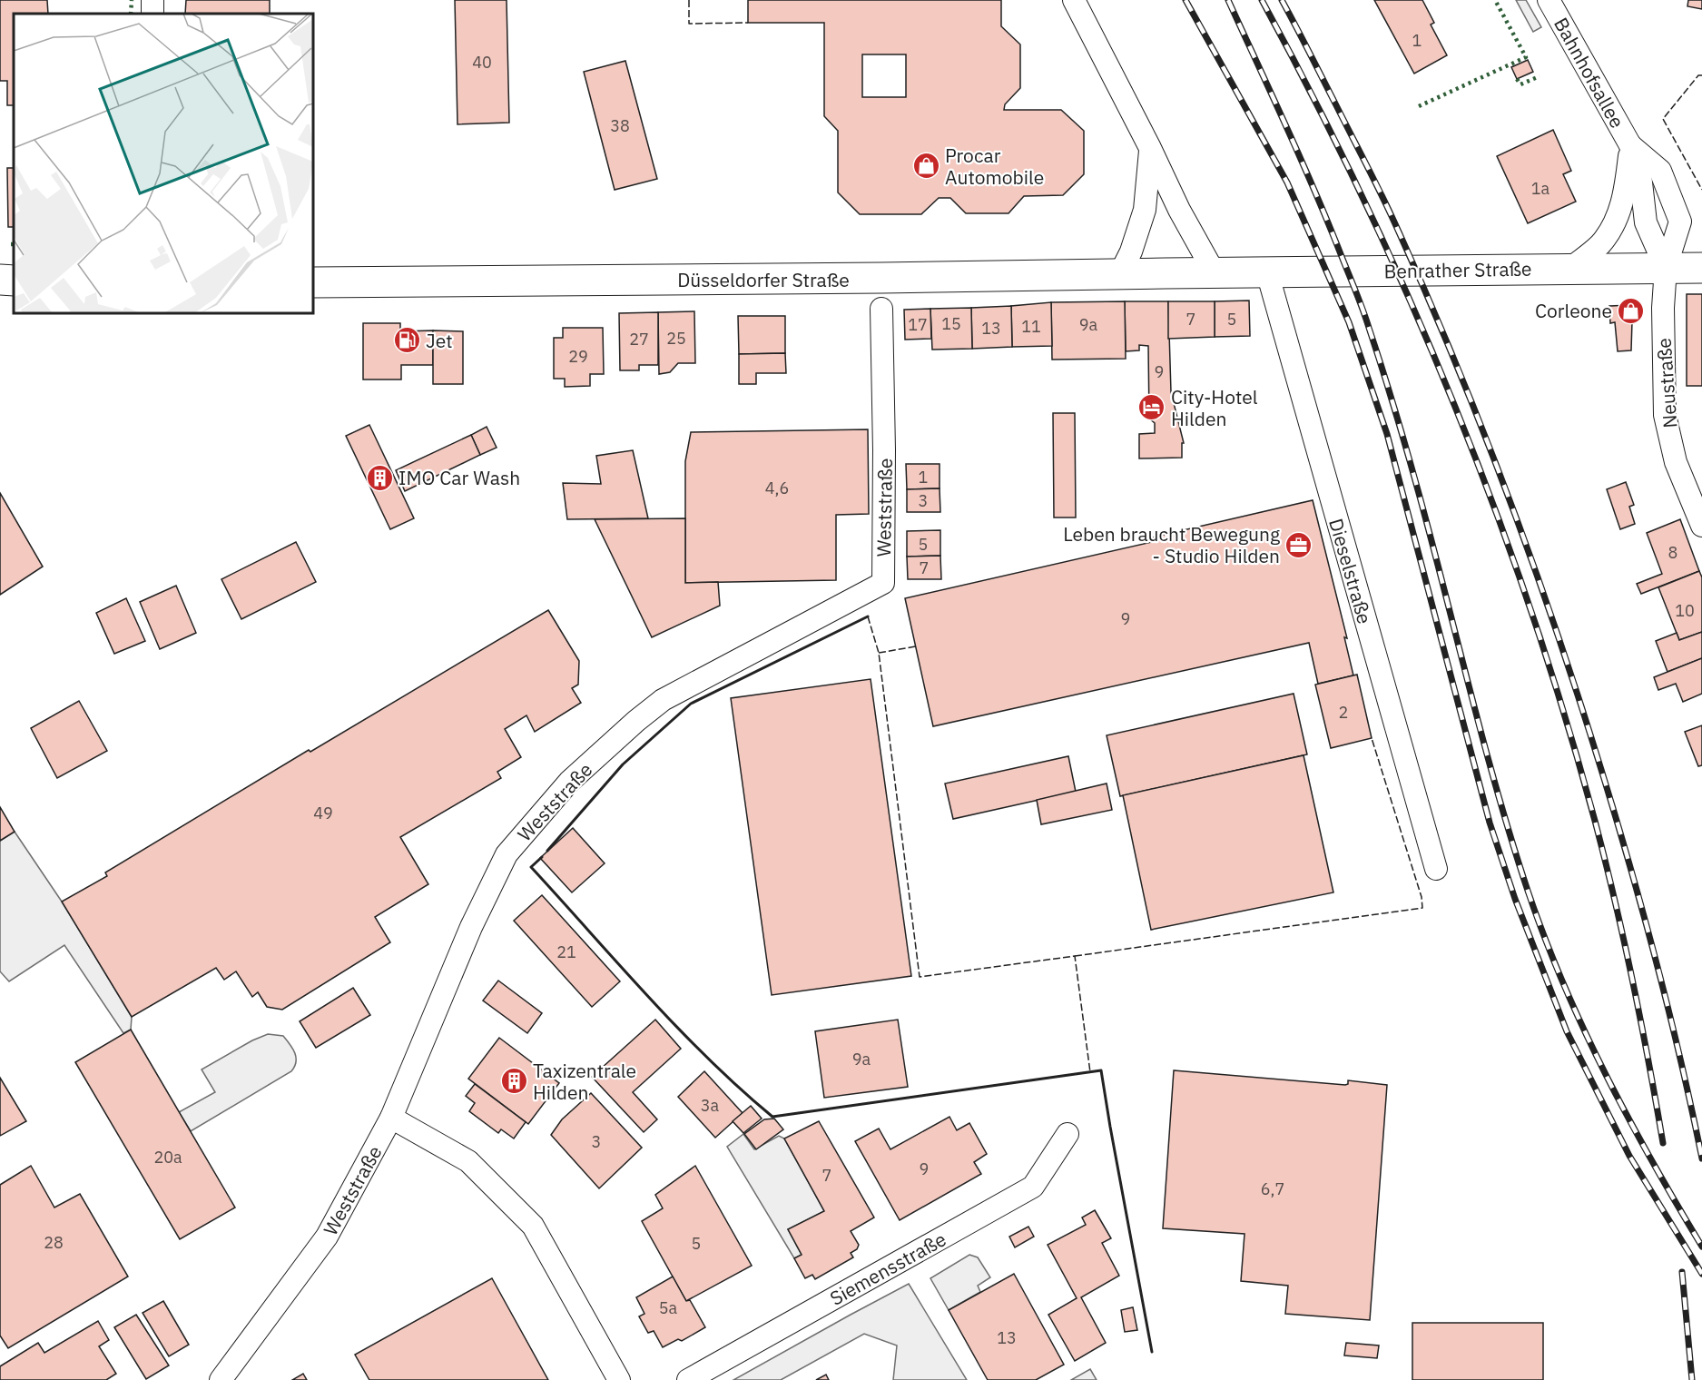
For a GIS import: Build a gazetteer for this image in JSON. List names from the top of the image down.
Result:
{
  "streets": {
    "main road": ["Benrather Straße", "Düsseldorfer Straße"],
    "street": [
      "Bahnhofsallee",
      "Neustraße",
      "Weststraße",
      "Dieselstraße",
      "Siemensstraße"
    ]
  },
  "crossings": [
    ["Bahnhofsallee", "Benrather Straße"],
    ["Bahnhofsallee", "Neustraße"],
    ["Benrather Straße", "Düsseldorfer Straße"],
    ["Benrather Straße", "Neustraße"],
    ["Benrather Straße", "Dieselstraße"]
  ],
  "places": {
    "shop": ["Procar Automobile", "Corleone"],
    "fuel station": ["Jet"],
    "hotel": ["City-Hotel Hilden"],
    "building": ["IMO Car Wash", "Taxizentrale Hilden"],
    "office": ["Leben braucht Bewegung - Studio Hilden"]
  },
  "house_numbers": [
    "1",
    "40",
    "38",
    "1a",
    "7",
    "5",
    "15",
    "17",
    "9a",
    "11",
    "13",
    "25",
    "27",
    "29",
    "9",
    "1",
    "4,6",
    "3",
    "5",
    "8",
    "7",
    "10",
    "9",
    "2",
    "49",
    "21",
    "9a",
    "3a",
    "3",
    "20a",
    "9",
    "7",
    "6,7",
    "28",
    "5",
    "5a",
    "13"
  ]
}
